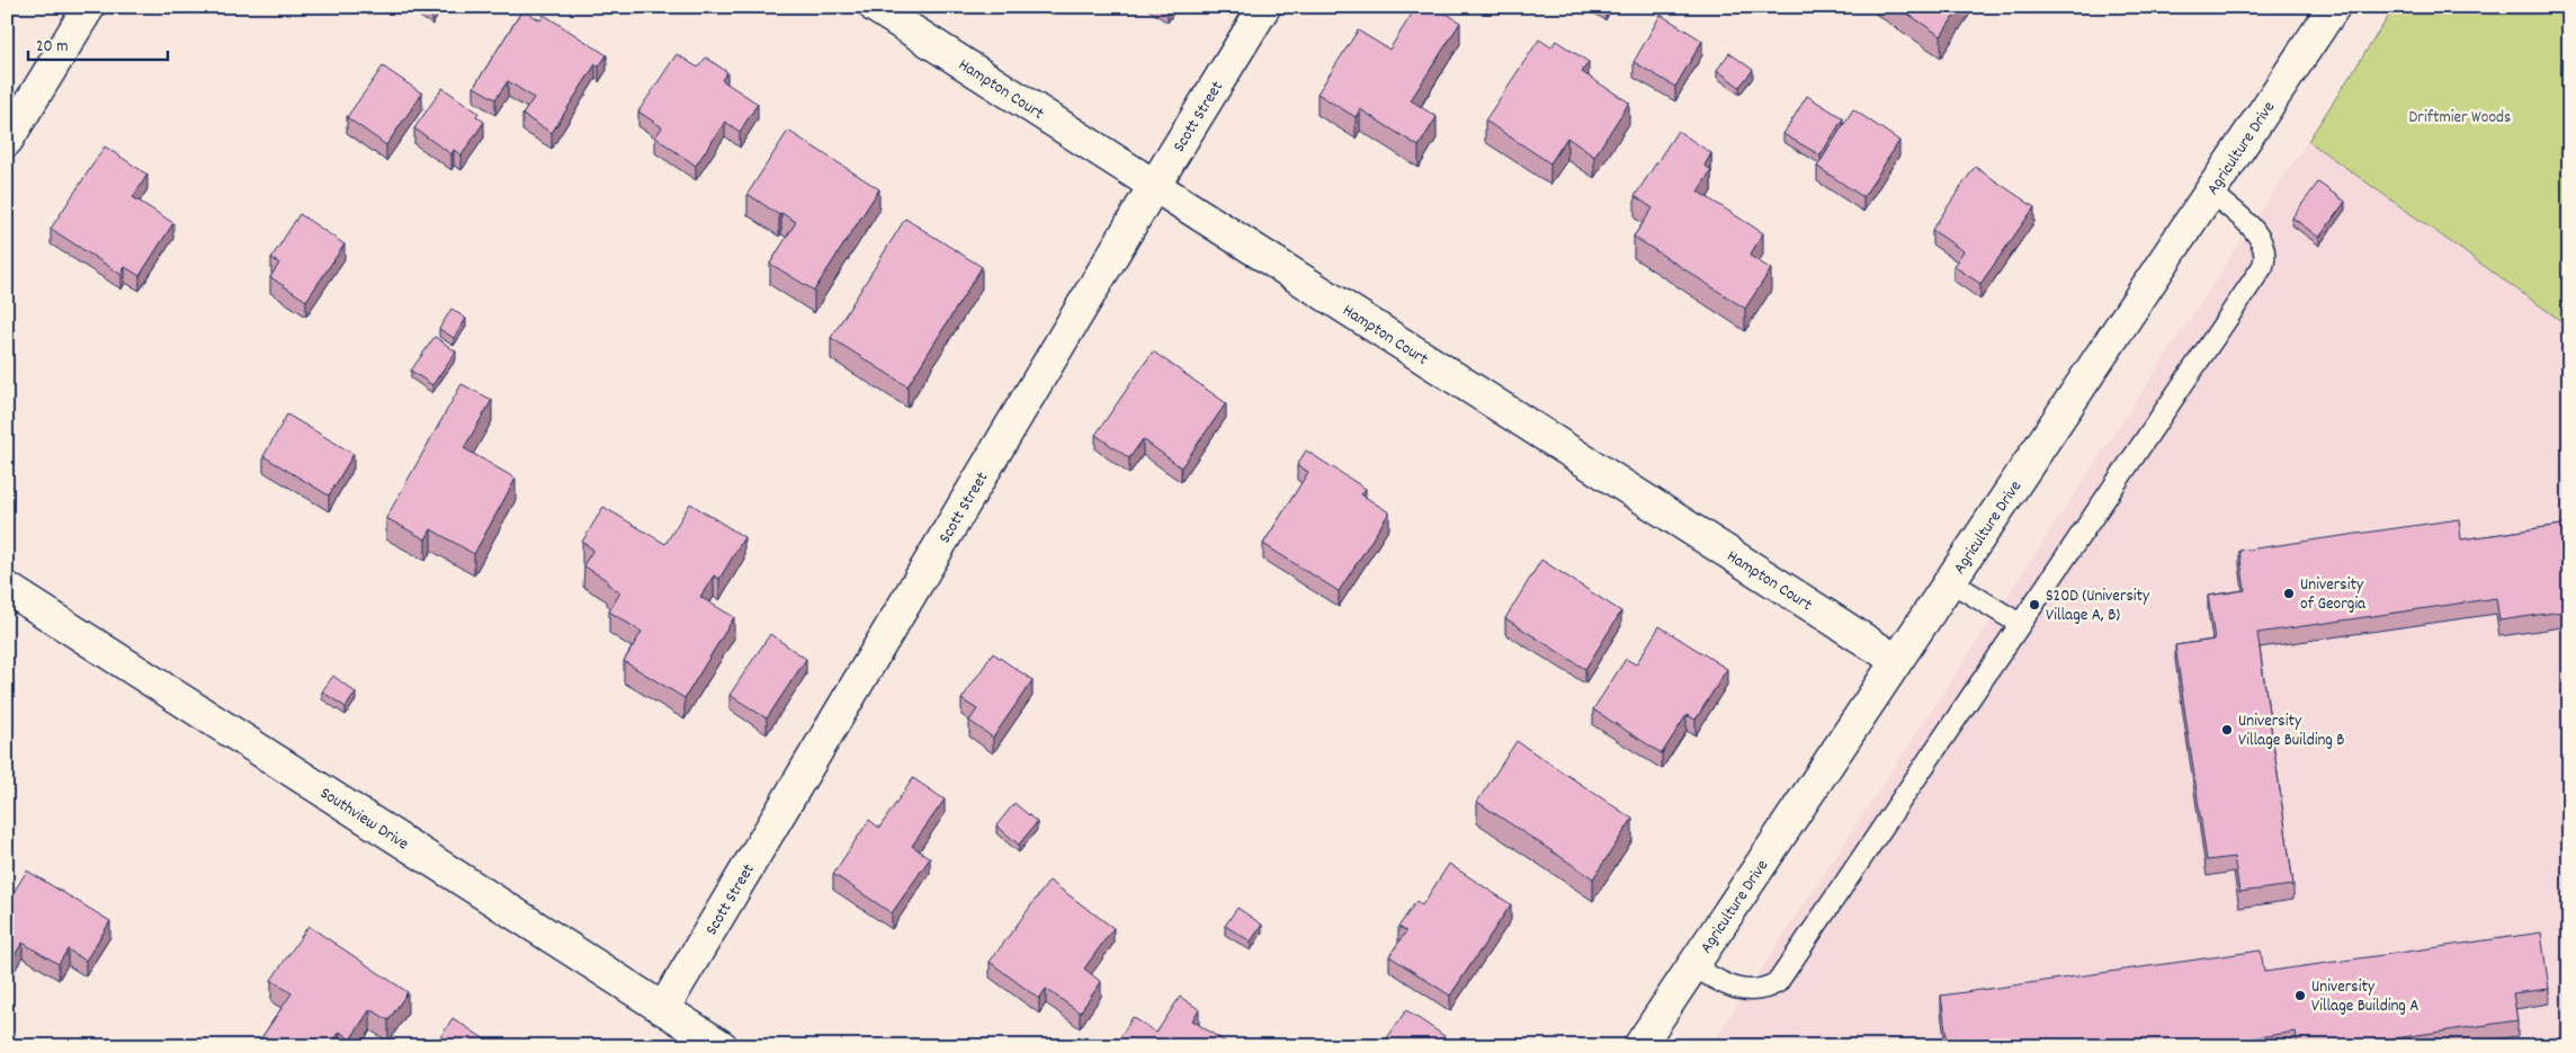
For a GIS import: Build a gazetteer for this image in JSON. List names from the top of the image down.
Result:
{
  "streets": {
    "street": [
      "Hampton Court",
      "Scott Street",
      "Agriculture Drive",
      "Southview Drive"
    ]
  },
  "crossings": [
    ["Hampton Court", "Scott Street"],
    ["Hampton Court", "Agriculture Drive"],
    ["Scott Street", "Southview Drive"]
  ],
  "parks": ["Driftmier Woods"],
  "places": [
    "University of Georgia",
    "S20D (University Village A, B)",
    "University Village Building B",
    "University Village Building A"
  ],
  "scale_bar": "20 m"
}
